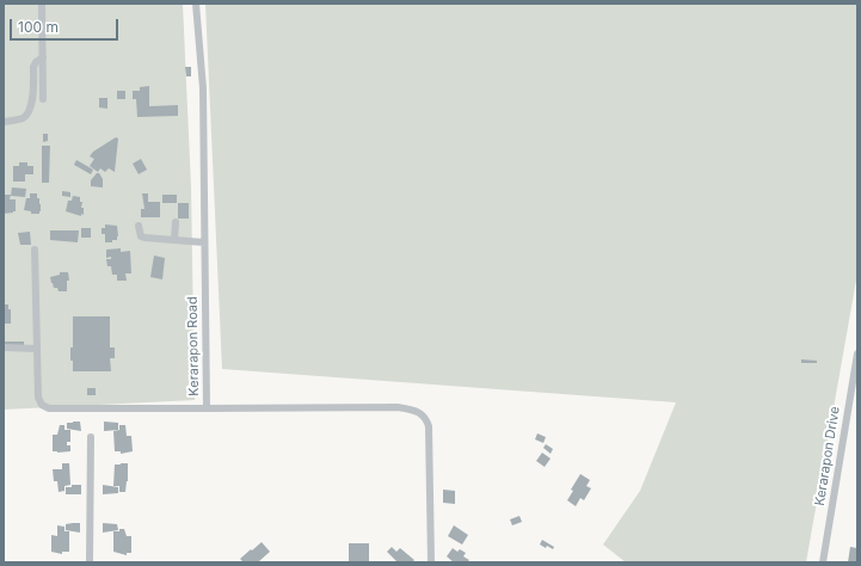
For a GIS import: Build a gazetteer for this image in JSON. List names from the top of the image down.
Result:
{
  "streets": {
    "street": ["Kerarapon Road", "Kerarapon Drive"]
  },
  "scale_bar": "100 m"
}
